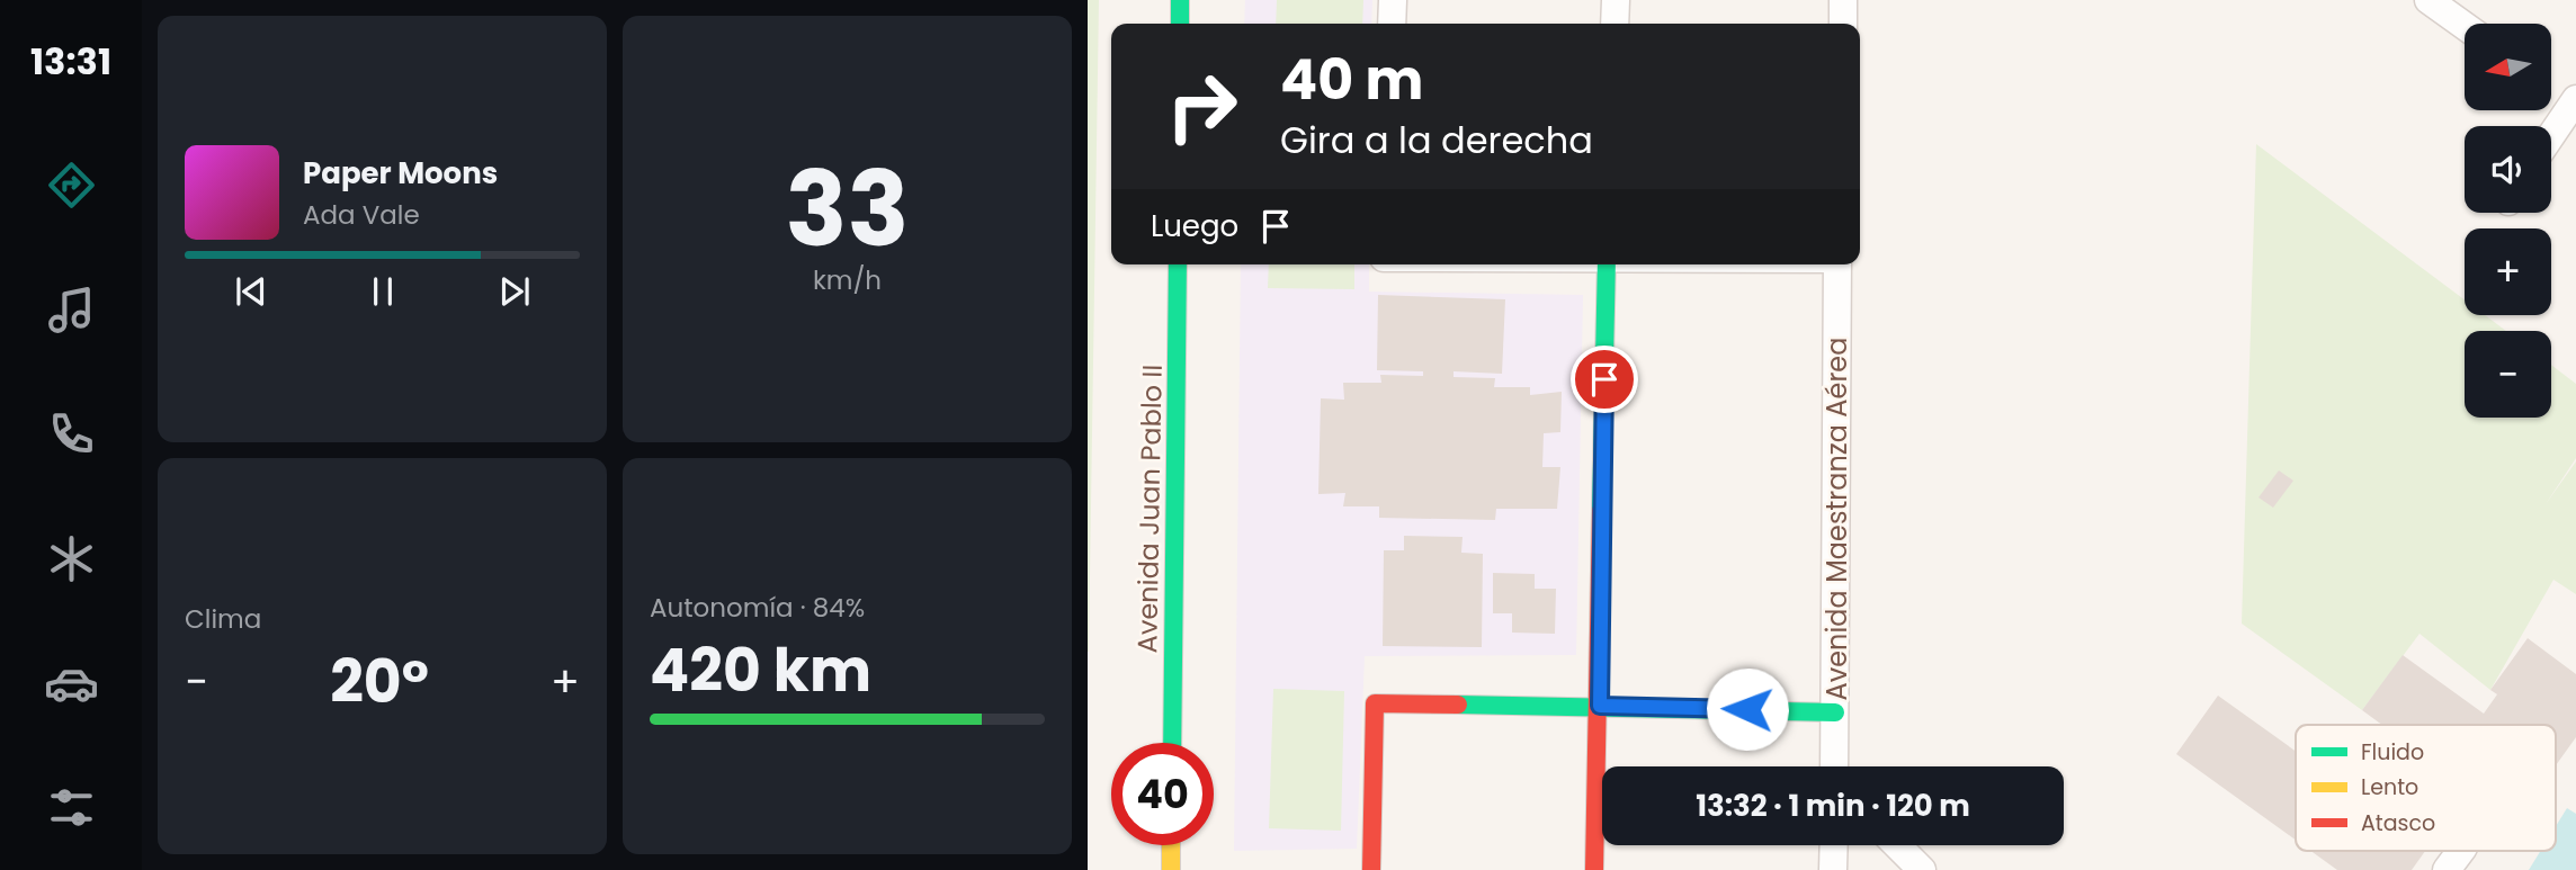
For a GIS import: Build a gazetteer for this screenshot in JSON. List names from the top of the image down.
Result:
{
  "streets": {
    "street": ["Avenida Juan Pablo II", "Avenida Maestranza Aérea"]
  },
  "legend": ["Fluido", "Lento", "Atasco"],
  "north": "left",
  "page": {
    "tabs": "13:31",
    "tile": [
      ["33", "km/h"],
      "Clima",
      ["Autonomía · 84%", "420 km"]
    ],
    "map_buttons": ["+", "−"],
    "turn": ["40 m", "Gira a la derecha"],
    "song": ["Paper Moons", "Ada Vale"],
    "then": "Luego",
    "heat": ["−", "20°", "+"],
    "limit": "40",
    "trip": "13:32 · 1 min · 120 m"
  }
}
